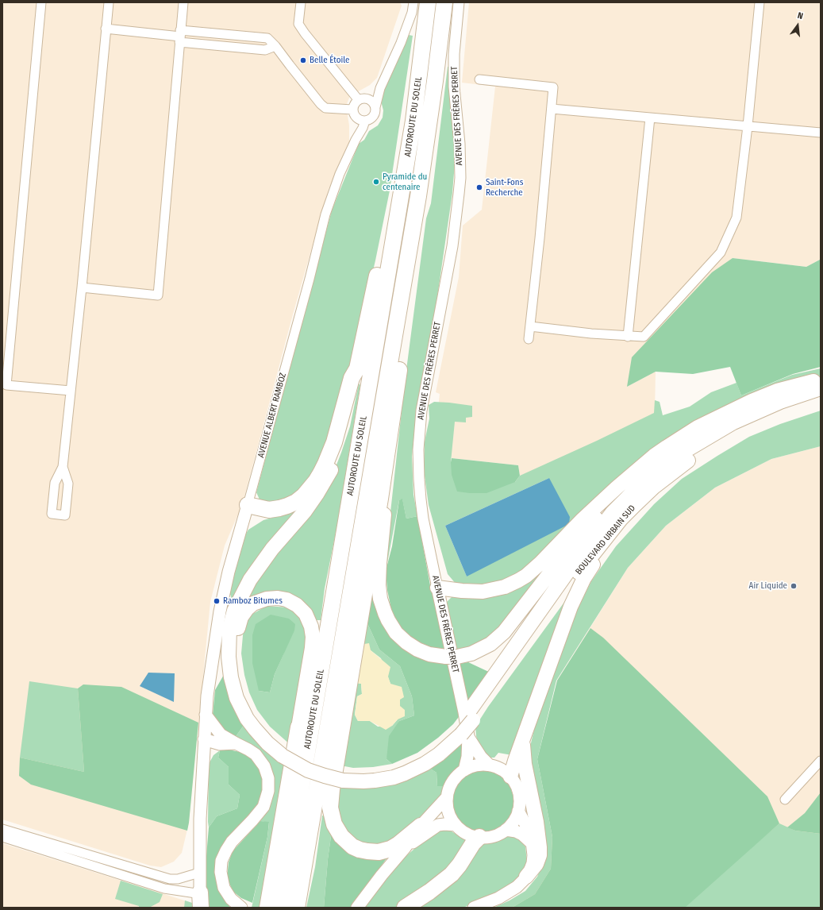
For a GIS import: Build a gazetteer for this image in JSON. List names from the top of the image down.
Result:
{
  "streets": {
    "highway": ["AUTOROUTE DU SOLEIL", "BOULEVARD URBAIN SUD"],
    "main road": ["AVENUE DES FRÈRES PERRET", "AVENUE ALBERT RAMBOZ"]
  },
  "crossings": [
    ["AVENUE DES FRÈRES PERRET", "BOULEVARD URBAIN SUD"]
  ],
  "places": [
    "Belle Étoile",
    "Pyramide du centenaire",
    "Saint-Fons Recherche",
    "Air Liquide",
    "Ramboz Bitumes"
  ],
  "north": "top"
}
